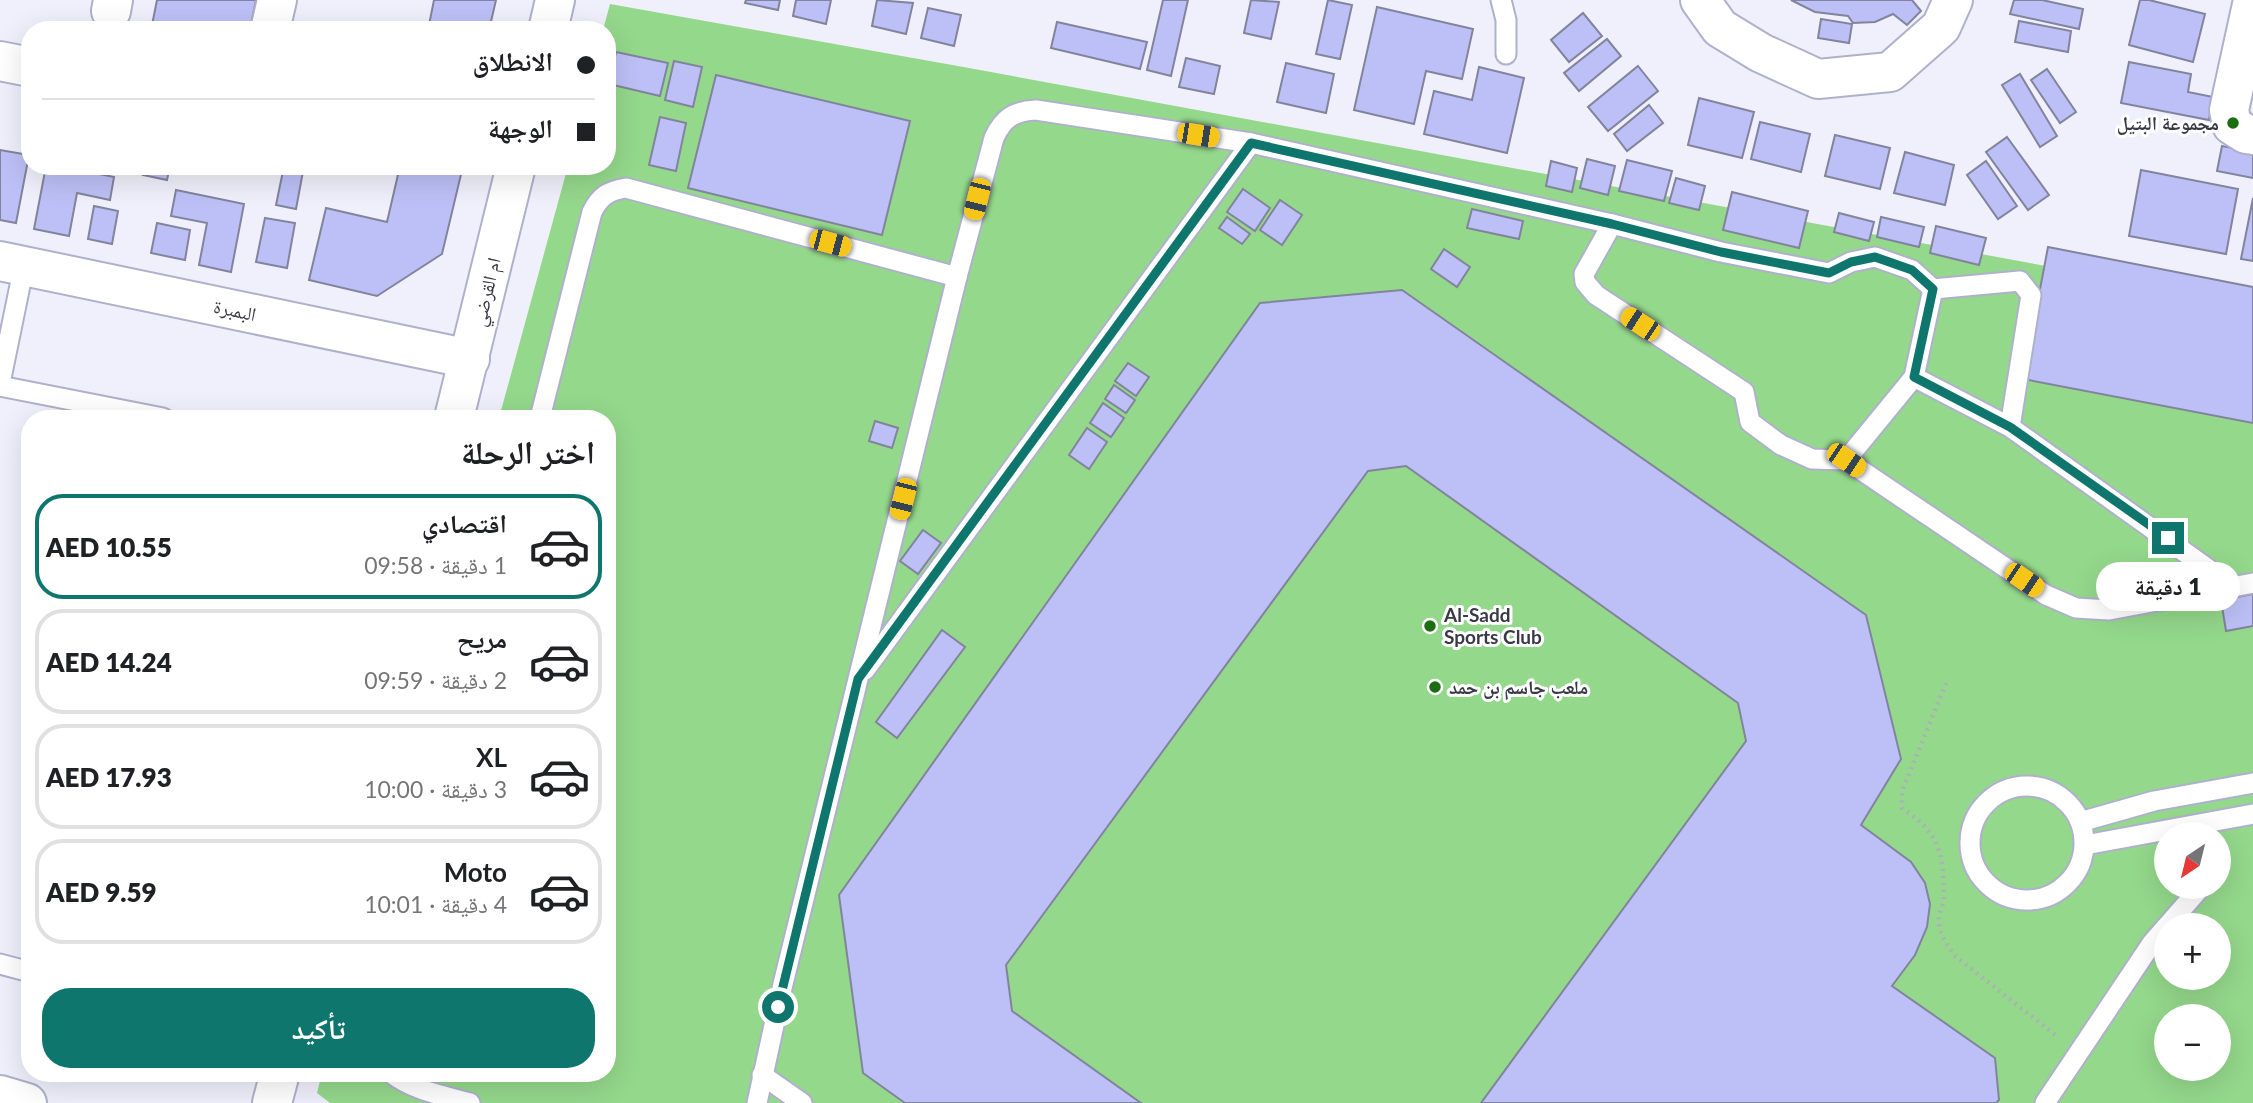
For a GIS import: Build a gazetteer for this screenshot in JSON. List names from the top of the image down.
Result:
{
  "streets": {
    "street": ["ام القرضي", "البمبرة"]
  },
  "crossings": [
    ["ام القرضي", "البمبرة"]
  ],
  "places": ["مجموعة البتيل", "Al-Sadd Sports Club", "ملعب جاسم بن حمد"],
  "north": "bottom left",
  "page": {
    "banner": ["الانطلاق", "الوجهة"],
    "heading": "اختر الرحلة",
    "list": [
      {
        "name": "اقتصادي",
        "note": "1 دقيقة · 09:58",
        "value": "AED 10.55"
      },
      {
        "name": "مريح",
        "note": "2 دقيقة · 09:59",
        "value": "AED 14.24"
      },
      {
        "name": "XL",
        "note": "3 دقيقة · 10:00",
        "value": "AED 17.93"
      },
      {
        "name": "Moto",
        "note": "4 دقيقة · 10:01",
        "value": "AED 9.59"
      }
    ],
    "bubble": "1 دقيقة",
    "map_buttons": ["+", "−"],
    "buttons": "تأكيد"
  }
}
